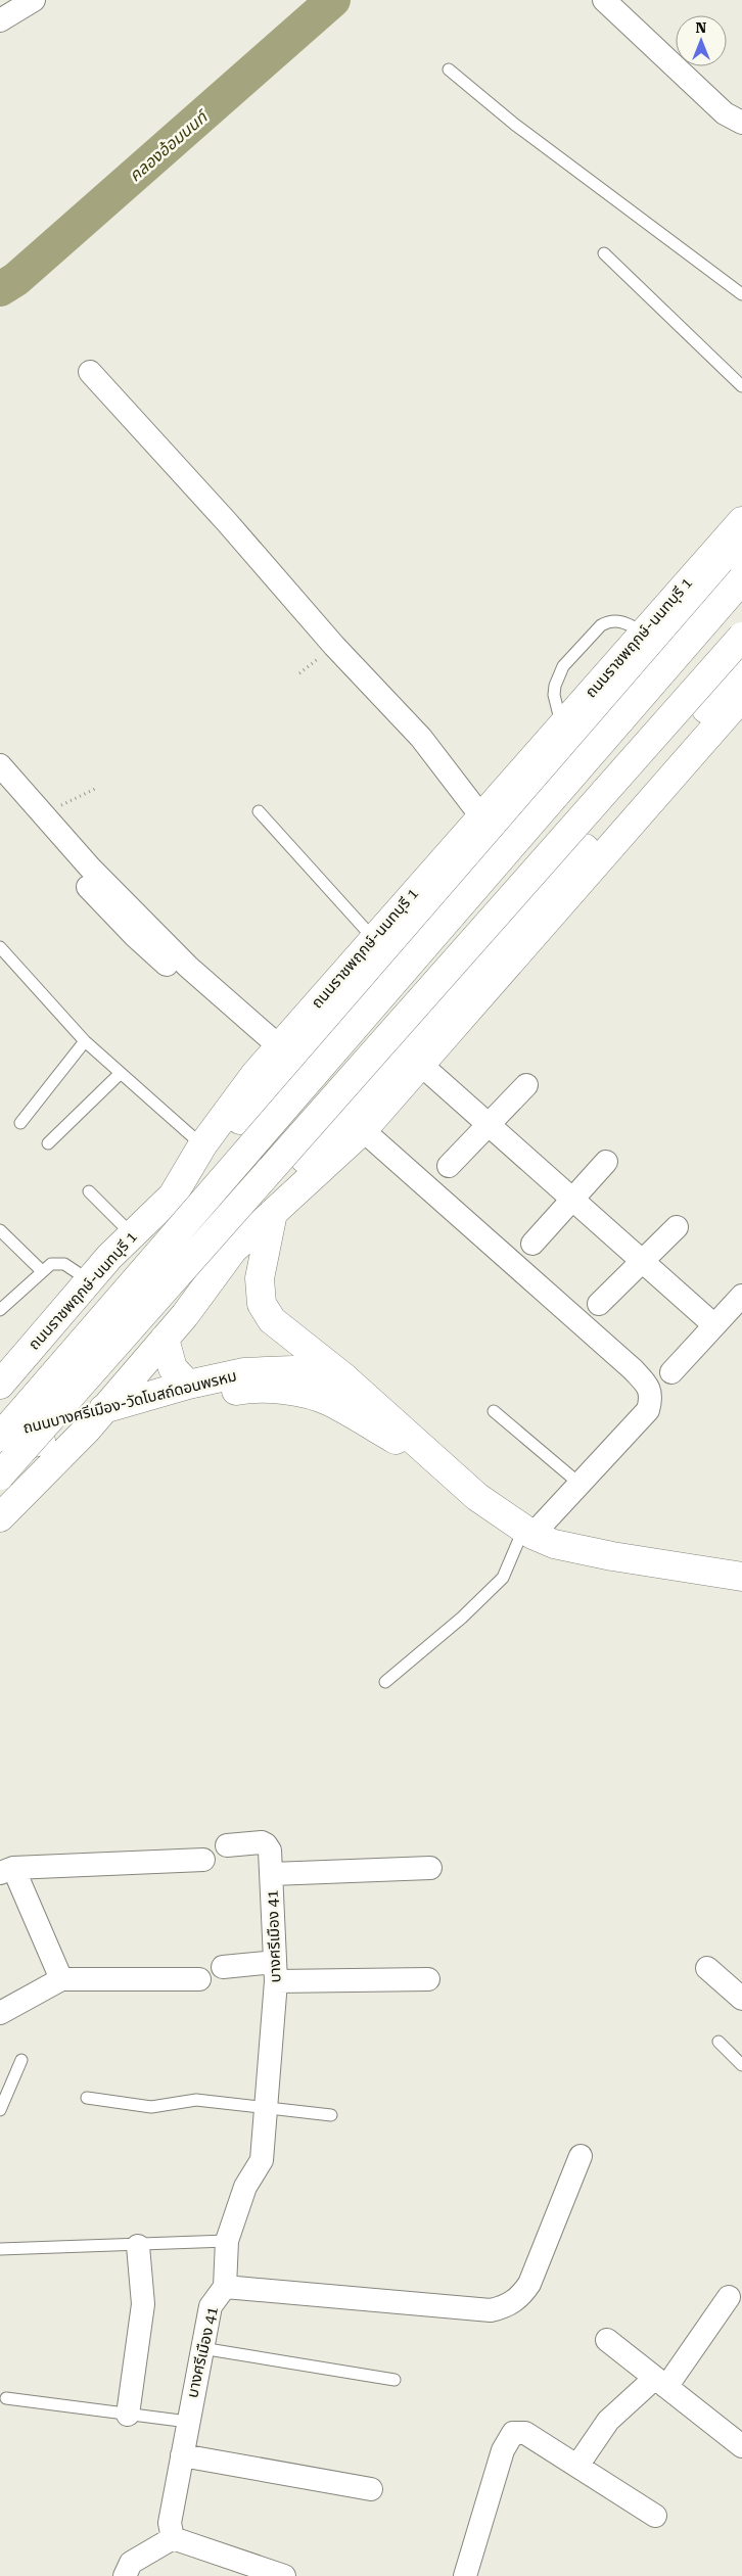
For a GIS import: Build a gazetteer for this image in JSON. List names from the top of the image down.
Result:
{
  "streets": {
    "street": ["ถนนราชพฤกษ์-นนทบุรี 1", "ถนนบางศรีเมือง-วัดโบสถ์ดอนพรหม", "บางศรีเมือง 41"]
  },
  "crossings": [
    ["ถนนราชพฤกษ์-นนทบุรี 1", "ถนนบางศรีเมือง-วัดโบสถ์ดอนพรหม"]
  ],
  "water": ["คลองอ้อมนนท์"],
  "north": "top"
}
